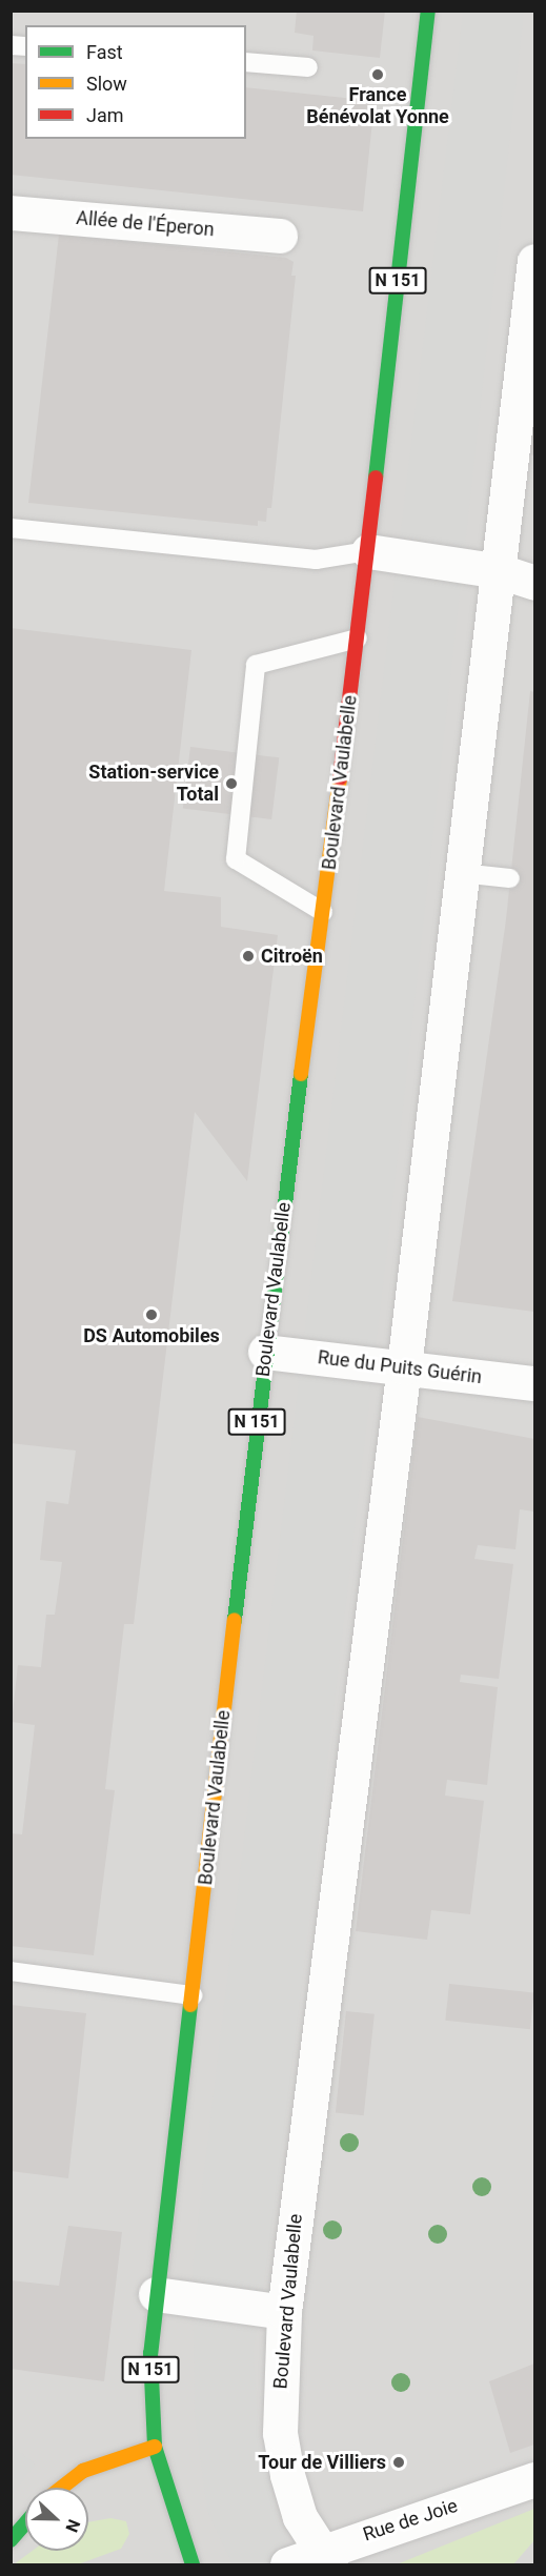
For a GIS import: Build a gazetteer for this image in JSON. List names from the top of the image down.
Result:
{
  "streets": {
    "main road": ["N 151", "Boulevard Vaulabelle"],
    "street": ["Allée de l'Éperon", "Rue du Puits Guérin", "Rue de Joie"]
  },
  "crossings": [
    ["Boulevard Vaulabelle", "Rue du Puits Guérin"],
    ["Boulevard Vaulabelle", "Rue de Joie"]
  ],
  "places": [
    "France Bénévolat Yonne",
    "Station-service Total",
    "Citroën",
    "DS Automobiles",
    "Tour de Villiers"
  ],
  "legend": ["Fast", "Slow", "Jam"],
  "north": "right"
}
